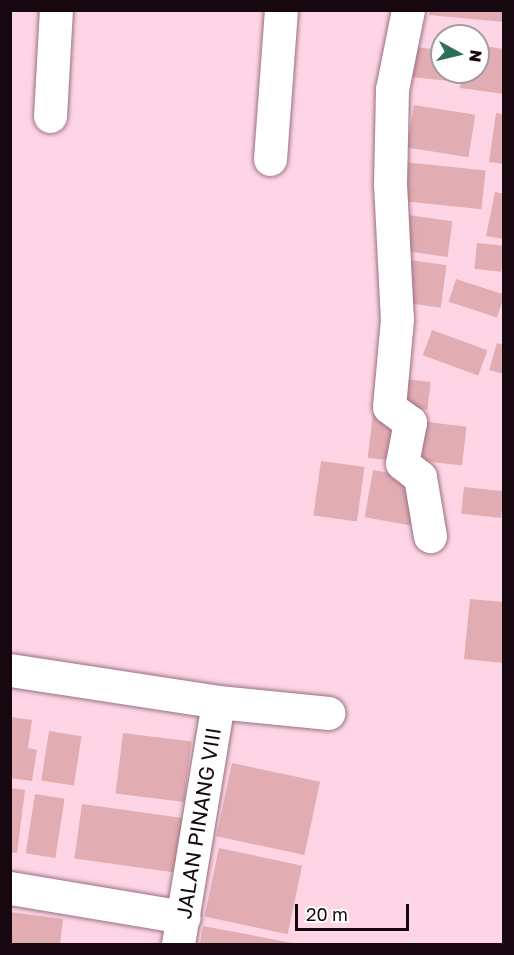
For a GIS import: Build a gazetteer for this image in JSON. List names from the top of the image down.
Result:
{
  "streets": {
    "street": ["JALAN PINANG VIII"]
  },
  "scale_bar": "20 m",
  "north": "right"
}
